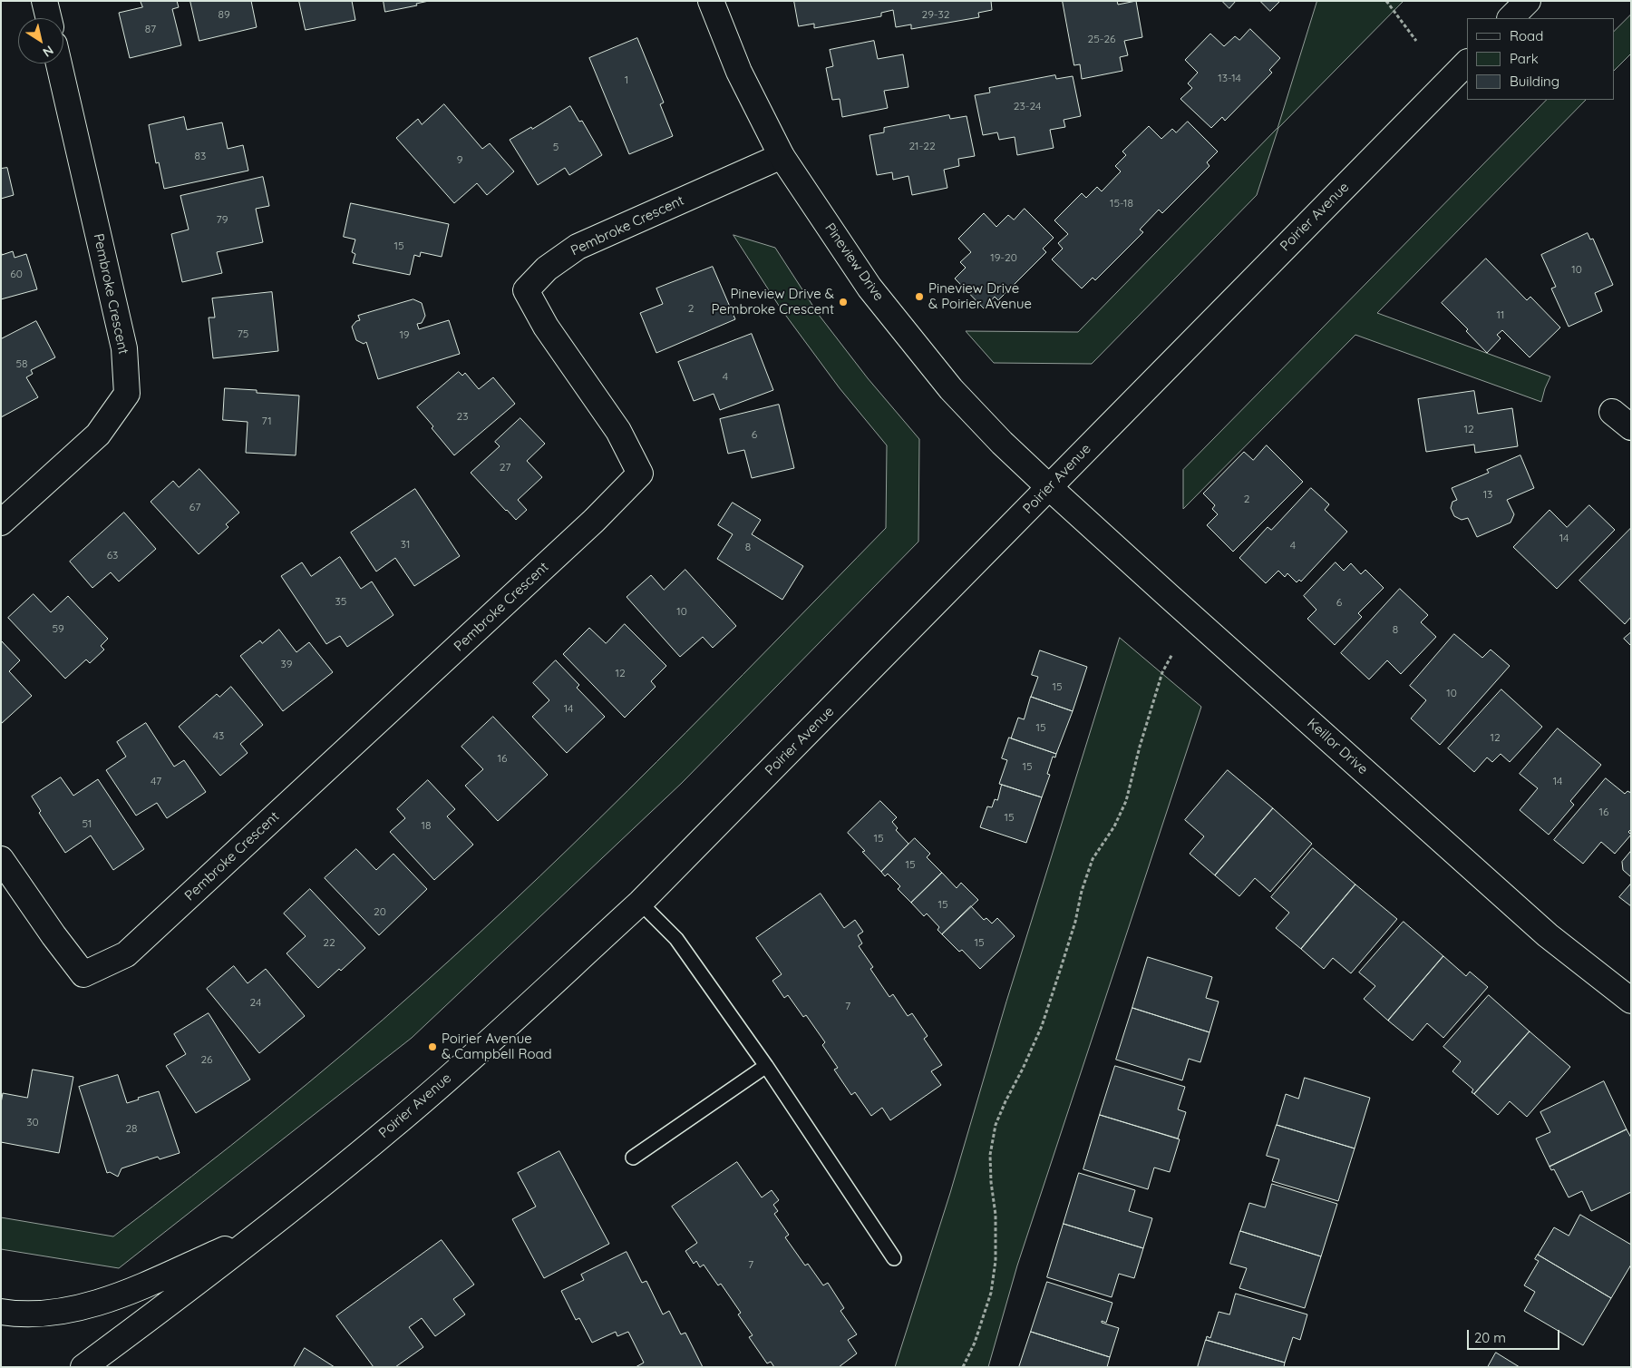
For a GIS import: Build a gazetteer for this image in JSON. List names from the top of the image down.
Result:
{
  "streets": {
    "street": [
      "Poirier Avenue",
      "Pembroke Crescent",
      "Pineview Drive",
      "Keillor Drive"
    ]
  },
  "crossings": [
    ["Poirier Avenue", "Pineview Drive"],
    ["Poirier Avenue", "Keillor Drive"],
    ["Pembroke Crescent", "Pineview Drive"],
    ["Pineview Drive", "Keillor Drive"]
  ],
  "places": ["Pineview Drive & Poirier Avenue", "Pineview Drive & Pembroke Crescent", "Poirier Avenue & Campbell Road"],
  "house_numbers": [
    "89",
    "29-32",
    "87",
    "25-26",
    "13-14",
    "1",
    "23-24",
    "21-22",
    "5",
    "83",
    "9",
    "15-18",
    "79",
    "15",
    "19-20",
    "10",
    "60",
    "2",
    "11",
    "75",
    "19",
    "58",
    "4",
    "23",
    "71",
    "12",
    "6",
    "27",
    "13",
    "2",
    "67",
    "14",
    "31",
    "4",
    "8",
    "63",
    "35",
    "6",
    "10",
    "59",
    "8",
    "39",
    "12",
    "15",
    "10",
    "14",
    "15",
    "43",
    "12",
    "16",
    "15",
    "47",
    "14",
    "16",
    "15",
    "51",
    "18",
    "15",
    "15",
    "15",
    "20",
    "22",
    "15",
    "24",
    "7",
    "26",
    "30",
    "28",
    "7"
  ],
  "legend": ["Road", "Park", "Building"],
  "scale_bar": "20 m",
  "north": "bottom right"
}
